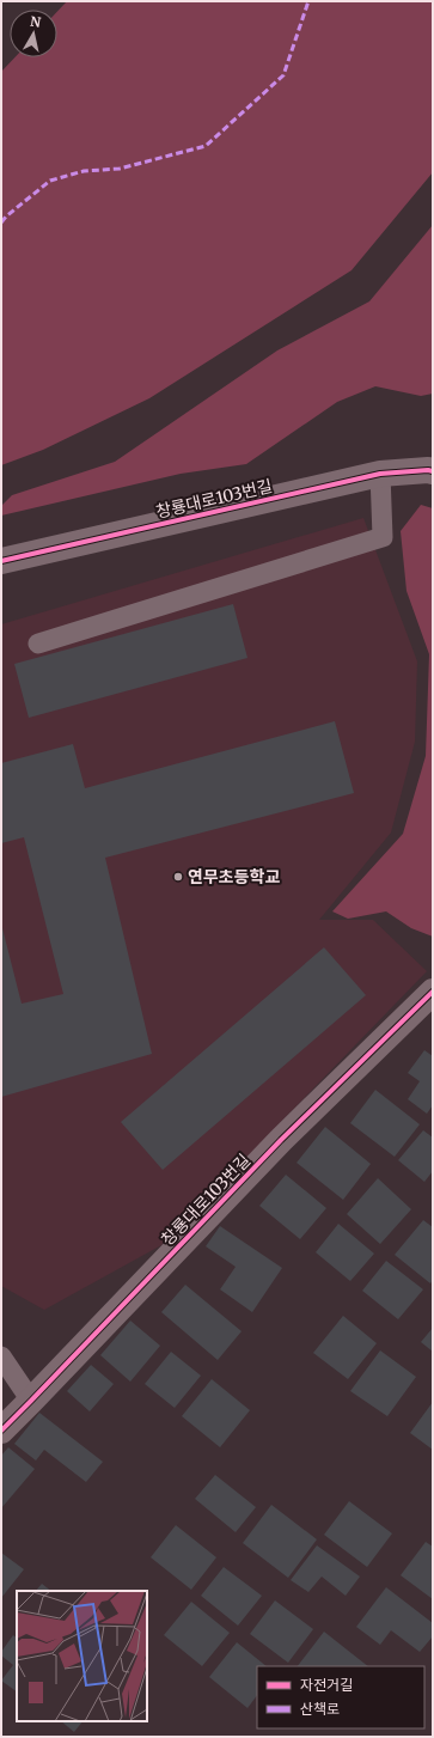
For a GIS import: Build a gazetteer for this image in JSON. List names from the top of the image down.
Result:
{
  "streets": {
    "street": ["창룡대로103번길"]
  },
  "places": ["연무초등학교"],
  "legend": ["자전거길", "산책로"],
  "north": "top"
}
